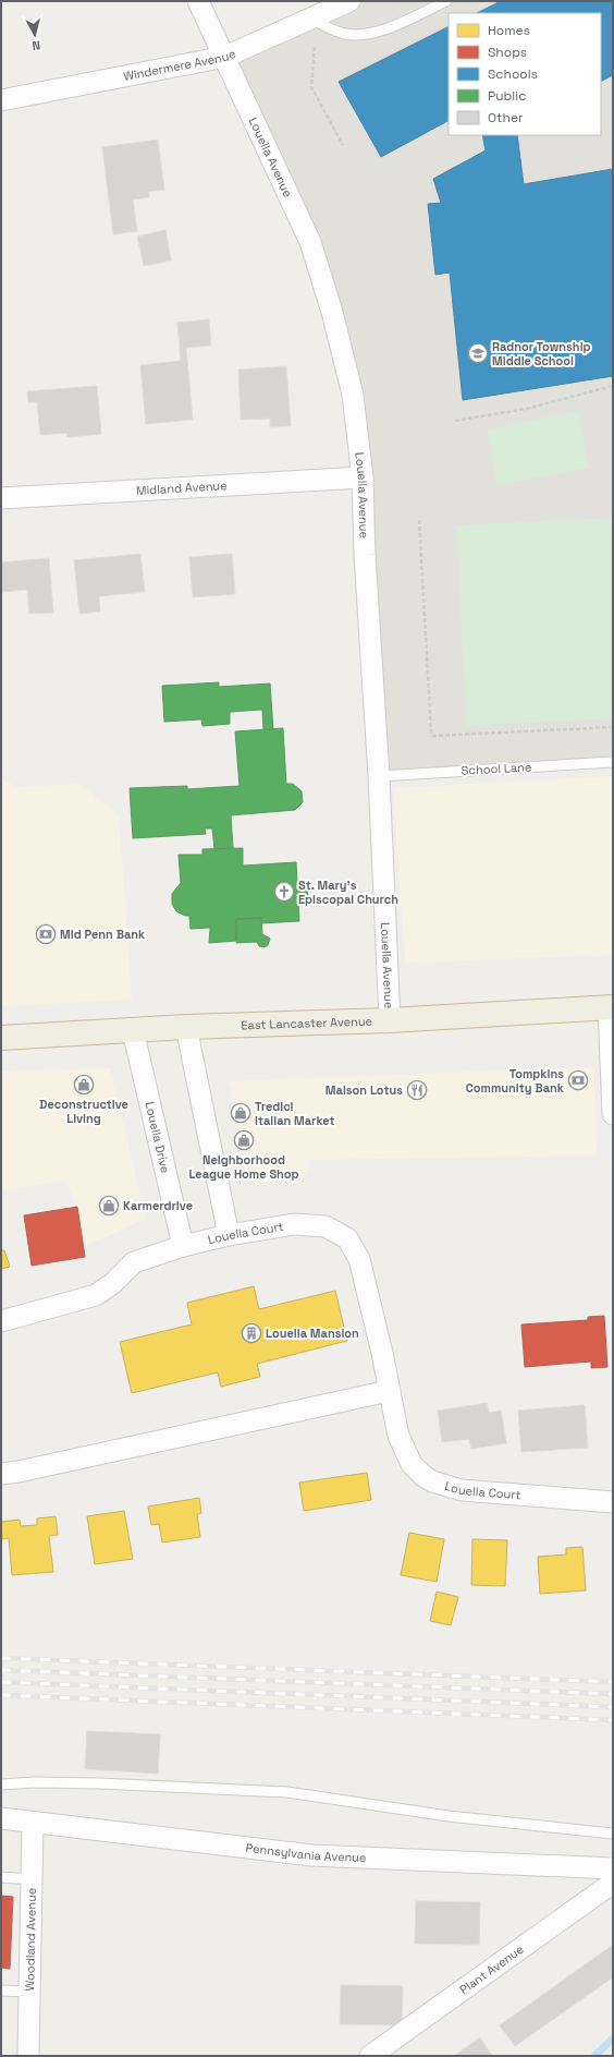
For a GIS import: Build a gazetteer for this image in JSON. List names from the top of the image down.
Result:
{
  "streets": {
    "highway": ["East Lancaster Avenue"],
    "street": [
      "Windermere Avenue",
      "Louella Avenue",
      "Midland Avenue",
      "Louella Drive",
      "Louella Court",
      "Pennsylvania Avenue",
      "Woodland Avenue",
      "Plant Avenue"
    ],
    "lane": ["School Lane"]
  },
  "crossings": [
    ["Windermere Avenue", "Louella Avenue"],
    ["Louella Avenue", "Midland Avenue"],
    ["Louella Avenue", "School Lane"],
    ["Louella Avenue", "East Lancaster Avenue"],
    ["East Lancaster Avenue", "Louella Drive"],
    ["Louella Drive", "Louella Court"],
    ["Pennsylvania Avenue", "Woodland Avenue"]
  ],
  "places": {
    "school or university": ["Radnor Township Middle School"],
    "church": ["St. Mary's Episcopal Church"],
    "bank": ["Mid Penn Bank", "Tompkins Community Bank"],
    "shop": [
      "Deconstructive Living",
      "Tredici Italian Market",
      "Neighborhood League Home Shop",
      "Karmerdrive"
    ],
    "restaurant": ["Maison Lotus"],
    "building": ["Louella Mansion"]
  },
  "legend": [
    "Homes",
    "Shops",
    "Schools",
    "Public",
    "Other"
  ],
  "north": "bottom"
}
